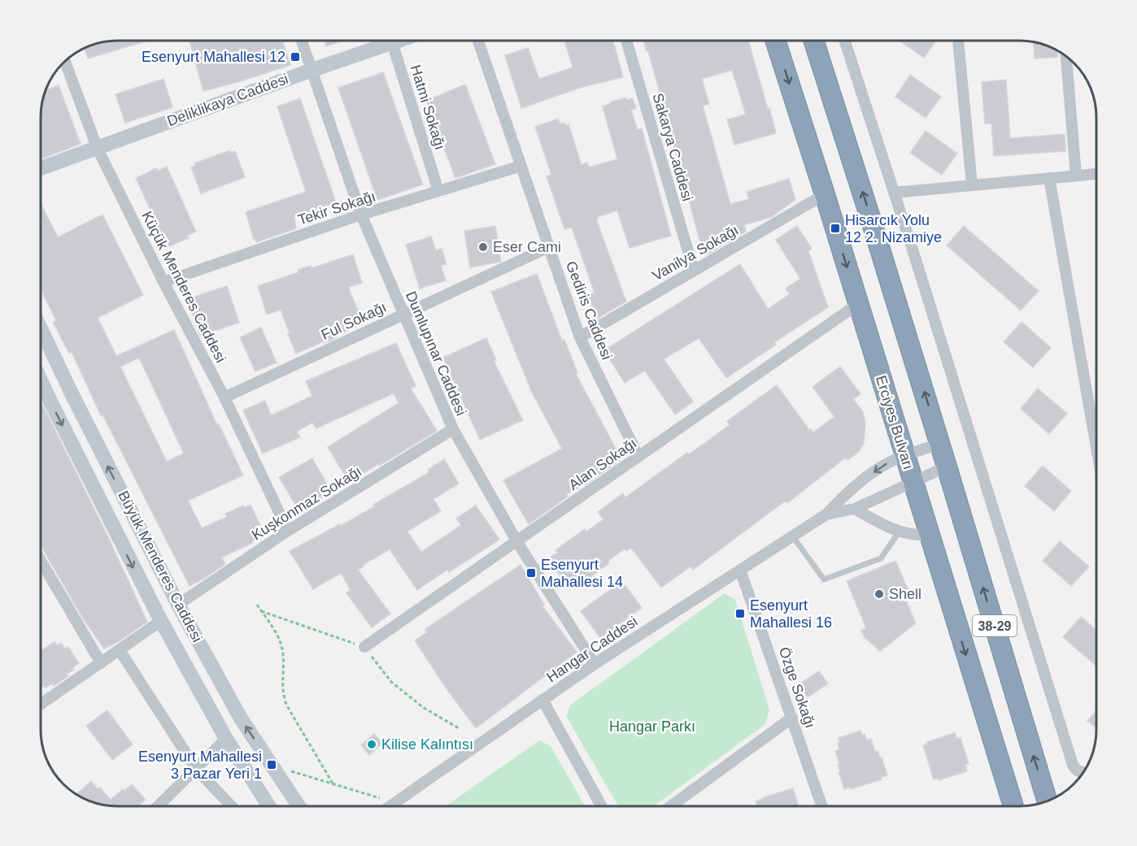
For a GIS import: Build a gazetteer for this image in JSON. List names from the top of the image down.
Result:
{
  "streets": {
    "highway": ["Erciyes Bulvarı", "38-29"],
    "street": [
      "Deliklikaya Caddesi",
      "Hatmi Sokağı",
      "Sakarya Caddesi",
      "Tekir Sokağı",
      "Vanilya Sokağı",
      "Küçük Menderes Caddesi",
      "Gediris Caddesi",
      "Ful Sokağı",
      "Dumlupınar Caddesi",
      "Alan Sokağı",
      "Kuşkonmaz Sokağı",
      "Büyük Menderes Caddesi",
      "Hangar Caddesi",
      "Özge Sokağı"
    ]
  },
  "crossings": [
    ["Deliklikaya Caddesi", "Küçük Menderes Caddesi"],
    ["Deliklikaya Caddesi", "Dumlupınar Caddesi"],
    ["Hatmi Sokağı", "Tekir Sokağı"],
    ["Sakarya Caddesi", "Vanilya Sokağı"],
    ["Tekir Sokağı", "Küçük Menderes Caddesi"],
    ["Tekir Sokağı", "Gediris Caddesi"],
    ["Tekir Sokağı", "Dumlupınar Caddesi"],
    ["Vanilya Sokağı", "Gediris Caddesi"],
    ["Vanilya Sokağı", "Erciyes Bulvarı"],
    ["Küçük Menderes Caddesi", "Ful Sokağı"],
    ["Küçük Menderes Caddesi", "Kuşkonmaz Sokağı"],
    ["Gediris Caddesi", "Ful Sokağı"],
    ["Gediris Caddesi", "Alan Sokağı"],
    ["Ful Sokağı", "Dumlupınar Caddesi"],
    ["Dumlupınar Caddesi", "Alan Sokağı"],
    ["Dumlupınar Caddesi", "Kuşkonmaz Sokağı"],
    ["Dumlupınar Caddesi", "Hangar Caddesi"],
    ["Erciyes Bulvarı", "Alan Sokağı"],
    ["Erciyes Bulvarı", "Hangar Caddesi"],
    ["Kuşkonmaz Sokağı", "Büyük Menderes Caddesi"],
    ["38-29", "Hangar Caddesi"],
    ["Hangar Caddesi", "Özge Sokağı"]
  ],
  "parks": ["Hangar Parkı"],
  "places": {
    "transit": [
      "Esenyurt Mahallesi 12",
      "Hisarcık Yolu 12 2. Nizamiye",
      "Esenyurt Mahallesi 14",
      "Esenyurt Mahallesi 16",
      "Esenyurt Mahallesi 3 Pazar Yeri 1"
    ],
    "other": ["Eser Cami", "Shell", "Kilise Kalıntısı"]
  }
}
